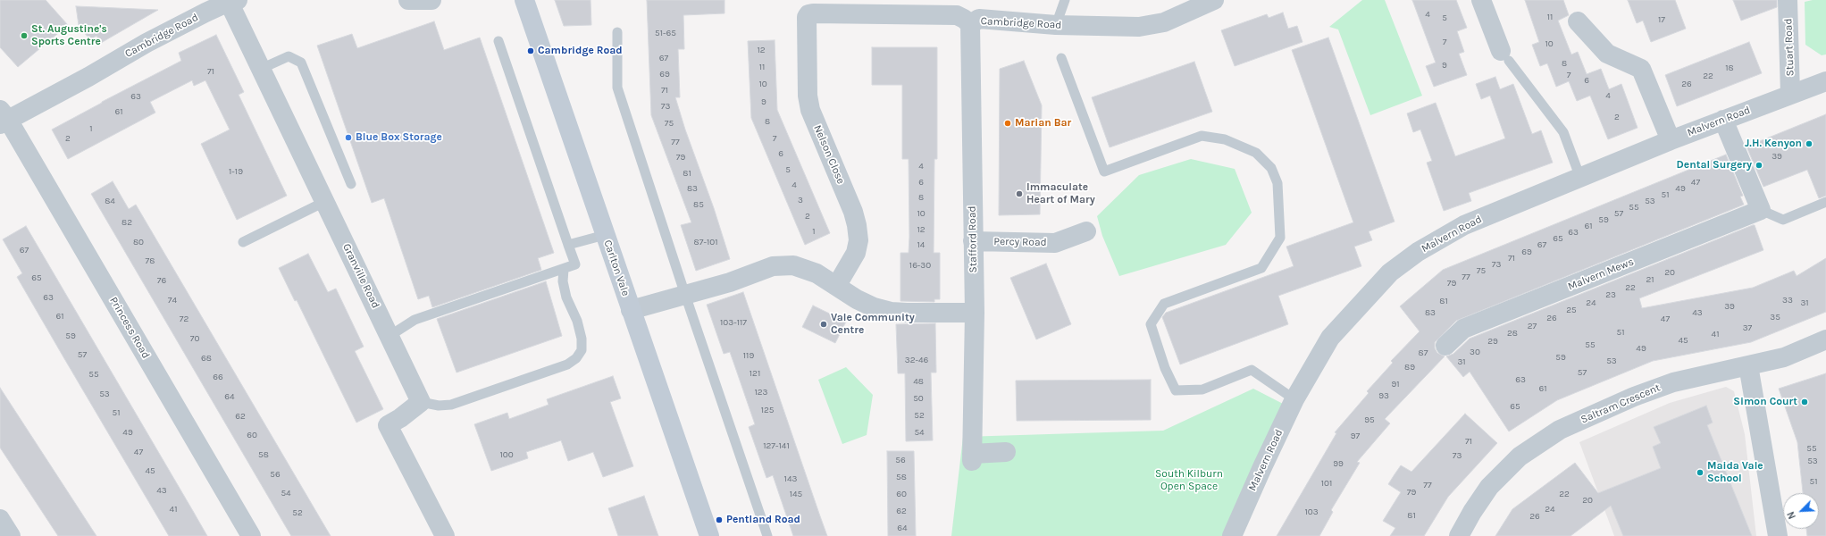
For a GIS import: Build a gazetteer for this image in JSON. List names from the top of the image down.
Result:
{
  "streets": {
    "main road": ["Carlton Vale"],
    "street": [
      "Cambridge Road",
      "Stuart Road",
      "Malvern Road",
      "Nelson Close",
      "Stafford Road",
      "Percy Road",
      "Malvern Mews",
      "Granville Road",
      "Princess Road",
      "Saltram Crescent"
    ]
  },
  "crossings": [
    ["Cambridge Road", "Nelson Close"],
    ["Cambridge Road", "Stafford Road"],
    ["Cambridge Road", "Granville Road"],
    ["Cambridge Road", "Princess Road"],
    ["Stuart Road", "Malvern Road"],
    ["Stafford Road", "Percy Road"]
  ],
  "parks": ["South Kilburn Open Space"],
  "places": [
    "St. Augustine's Sports Centre",
    "Cambridge Road",
    "Marian Bar",
    "Blue Box Storage",
    "J.H. Kenyon",
    "Dental Surgery",
    "Immaculate Heart of Mary",
    "Vale Community Centre",
    "Simon Court",
    "Maida Vale School",
    "Pentland Road"
  ],
  "house_numbers": [
    "4",
    "11",
    "5",
    "17",
    "51-65",
    "7",
    "10",
    "12",
    "67",
    "8",
    "9",
    "11",
    "18",
    "71",
    "69",
    "7",
    "22",
    "6",
    "10",
    "26",
    "71",
    "4",
    "63",
    "9",
    "73",
    "61",
    "2",
    "8",
    "75",
    "1",
    "2",
    "7",
    "77",
    "6",
    "39",
    "79",
    "4",
    "5",
    "1-19",
    "81",
    "6",
    "47",
    "4",
    "83",
    "49",
    "51",
    "8",
    "3",
    "84",
    "53",
    "85",
    "55",
    "10",
    "57",
    "2",
    "59",
    "82",
    "61",
    "12",
    "1",
    "63",
    "65",
    "80",
    "87-101",
    "14",
    "67",
    "67",
    "69",
    "71",
    "78",
    "73",
    "16-30",
    "75",
    "20",
    "77",
    "65",
    "21",
    "76",
    "79",
    "22",
    "23",
    "63",
    "74",
    "33",
    "81",
    "24",
    "31",
    "39",
    "25",
    "83",
    "43",
    "61",
    "35",
    "26",
    "72",
    "47",
    "103-117",
    "27",
    "37",
    "51",
    "28",
    "41",
    "59",
    "70",
    "45",
    "29",
    "55",
    "49",
    "30",
    "87",
    "57",
    "119",
    "59",
    "68",
    "32-46",
    "53",
    "31",
    "89",
    "57",
    "121",
    "55",
    "66",
    "63",
    "48",
    "91",
    "61",
    "123",
    "53",
    "93",
    "64",
    "50",
    "65",
    "125",
    "51",
    "52",
    "62",
    "95",
    "49",
    "54",
    "60",
    "97",
    "71",
    "127-141",
    "55",
    "47",
    "58",
    "100",
    "73",
    "56",
    "53",
    "99",
    "45",
    "56",
    "58",
    "143",
    "51",
    "101",
    "77",
    "43",
    "79",
    "54",
    "145",
    "60",
    "22",
    "20",
    "41",
    "24",
    "62",
    "103",
    "52",
    "81",
    "26",
    "64"
  ],
  "north": "bottom left"
}
